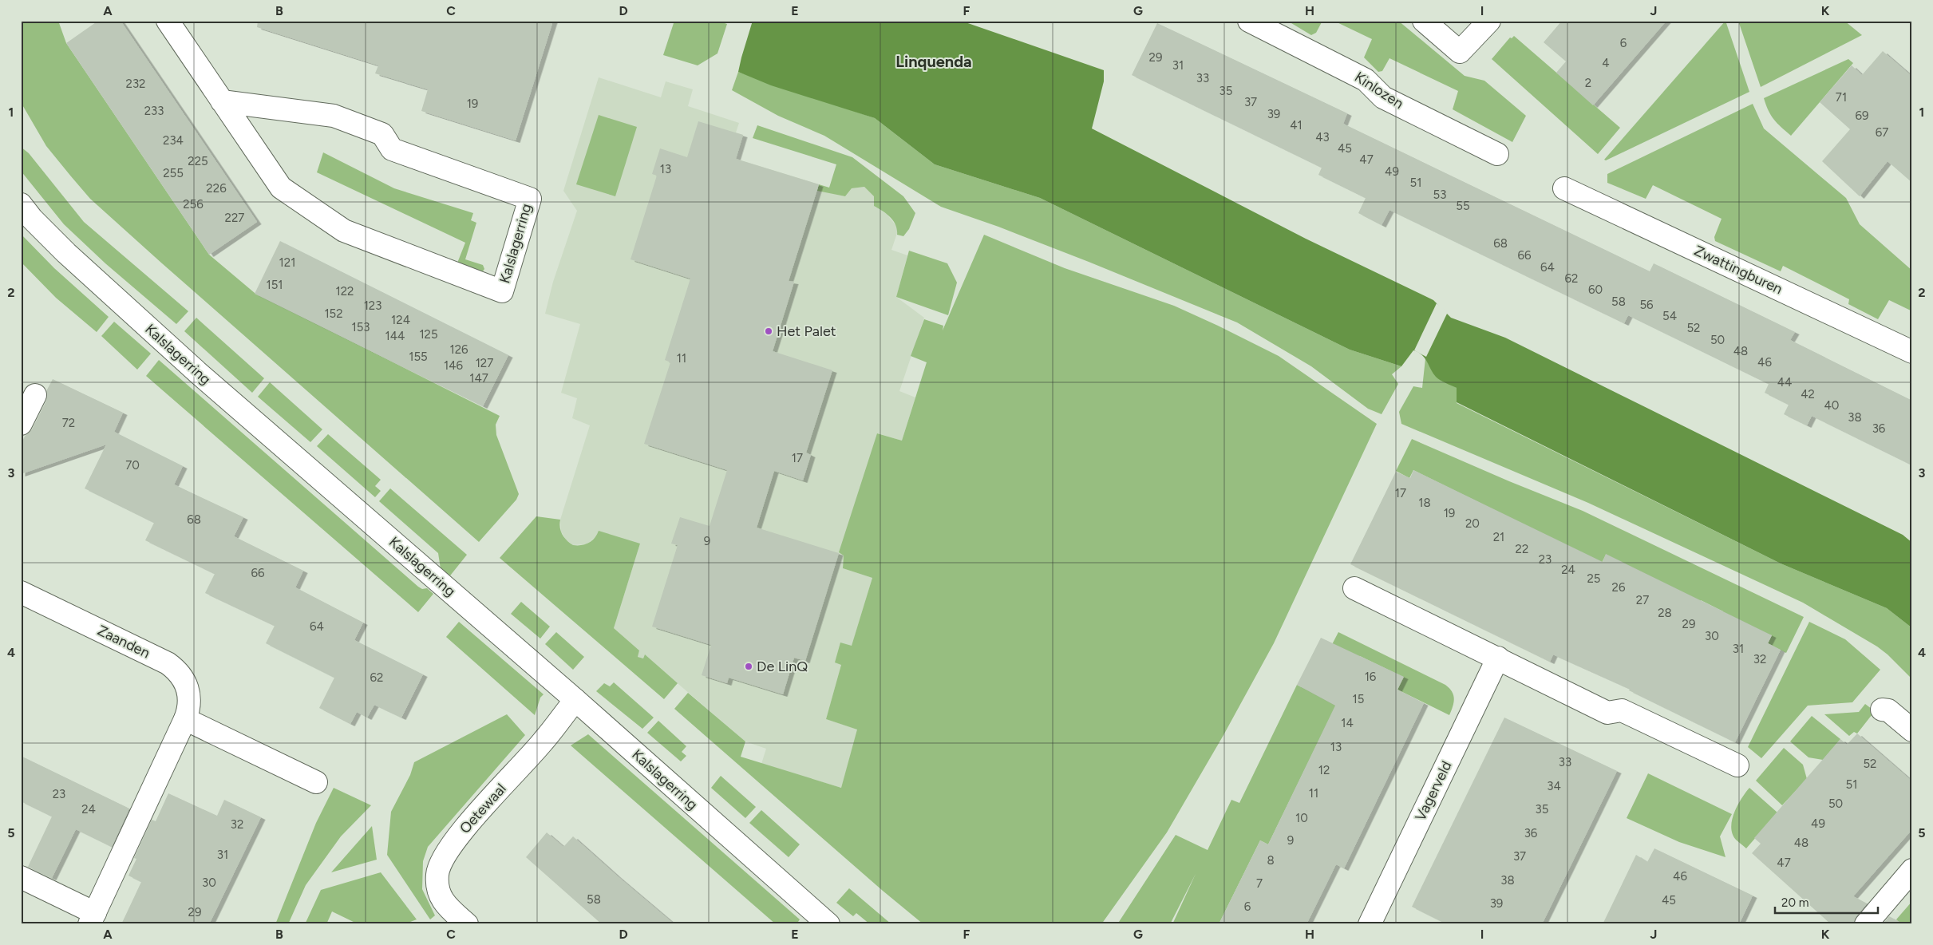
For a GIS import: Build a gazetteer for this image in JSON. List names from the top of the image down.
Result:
{
  "streets": {
    "street": [
      "Kinlozen",
      "Kalslagerring",
      "Zwattingburen",
      "Zaanden",
      "Vagerveld",
      "Oetewaal"
    ]
  },
  "crossings": [
    ["Kalslagerring", "Oetewaal"]
  ],
  "districts": ["Linquenda"],
  "places": ["Het Palet", "De LinQ"],
  "house_numbers": [
    "6",
    "29",
    "4",
    "31",
    "33",
    "2",
    "232",
    "35",
    "71",
    "37",
    "19",
    "233",
    "39",
    "69",
    "41",
    "67",
    "43",
    "234",
    "45",
    "47",
    "225",
    "13",
    "49",
    "255",
    "51",
    "226",
    "53",
    "256",
    "55",
    "227",
    "68",
    "66",
    "121",
    "64",
    "62",
    "151",
    "60",
    "122",
    "58",
    "56",
    "123",
    "152",
    "54",
    "124",
    "153",
    "52",
    "125",
    "144",
    "50",
    "126",
    "48",
    "155",
    "11",
    "46",
    "127",
    "146",
    "147",
    "44",
    "42",
    "40",
    "38",
    "72",
    "36",
    "17",
    "70",
    "17",
    "18",
    "19",
    "68",
    "20",
    "21",
    "9",
    "22",
    "23",
    "24",
    "66",
    "25",
    "26",
    "27",
    "28",
    "29",
    "64",
    "30",
    "31",
    "32",
    "16",
    "62",
    "15",
    "14",
    "13",
    "33",
    "52",
    "12",
    "51",
    "34",
    "11",
    "23",
    "50",
    "24",
    "35",
    "10",
    "49",
    "32",
    "36",
    "9",
    "48",
    "31",
    "37",
    "8",
    "47",
    "46",
    "38",
    "30",
    "7",
    "58",
    "45",
    "39",
    "6",
    "29"
  ],
  "scale_bar": "20 m",
  "grid": {
    "columns": [
      "A",
      "B",
      "C",
      "D",
      "E",
      "F",
      "G",
      "H",
      "I",
      "J",
      "K"
    ],
    "rows": [
      "1",
      "2",
      "3",
      "4",
      "5"
    ]
  }
}
